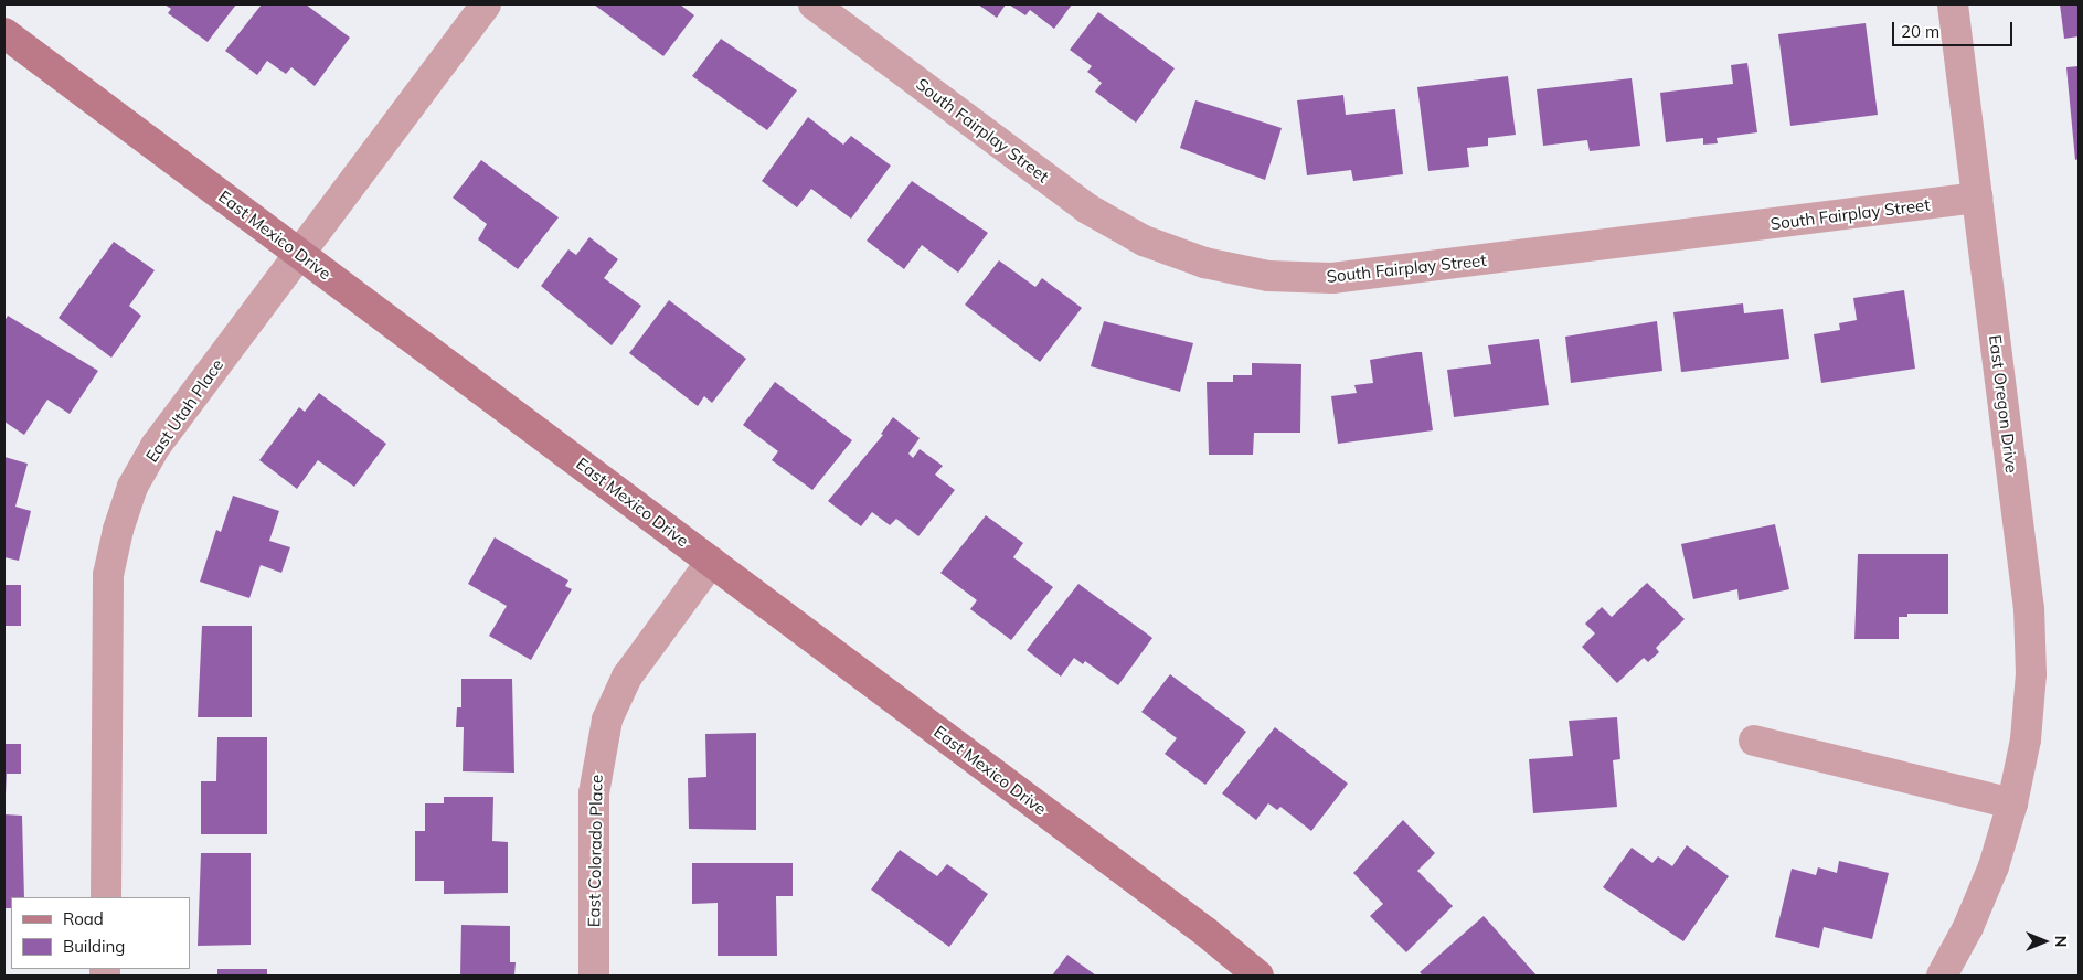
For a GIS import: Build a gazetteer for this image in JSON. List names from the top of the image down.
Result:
{
  "streets": {
    "street": [
      "South Fairplay Street",
      "East Mexico Drive",
      "East Oregon Drive",
      "East Utah Place",
      "East Colorado Place"
    ]
  },
  "crossings": [
    ["South Fairplay Street", "East Oregon Drive"],
    ["East Mexico Drive", "East Utah Place"],
    ["East Mexico Drive", "East Colorado Place"]
  ],
  "legend": ["Road", "Building"],
  "scale_bar": "20 m",
  "north": "right"
}
